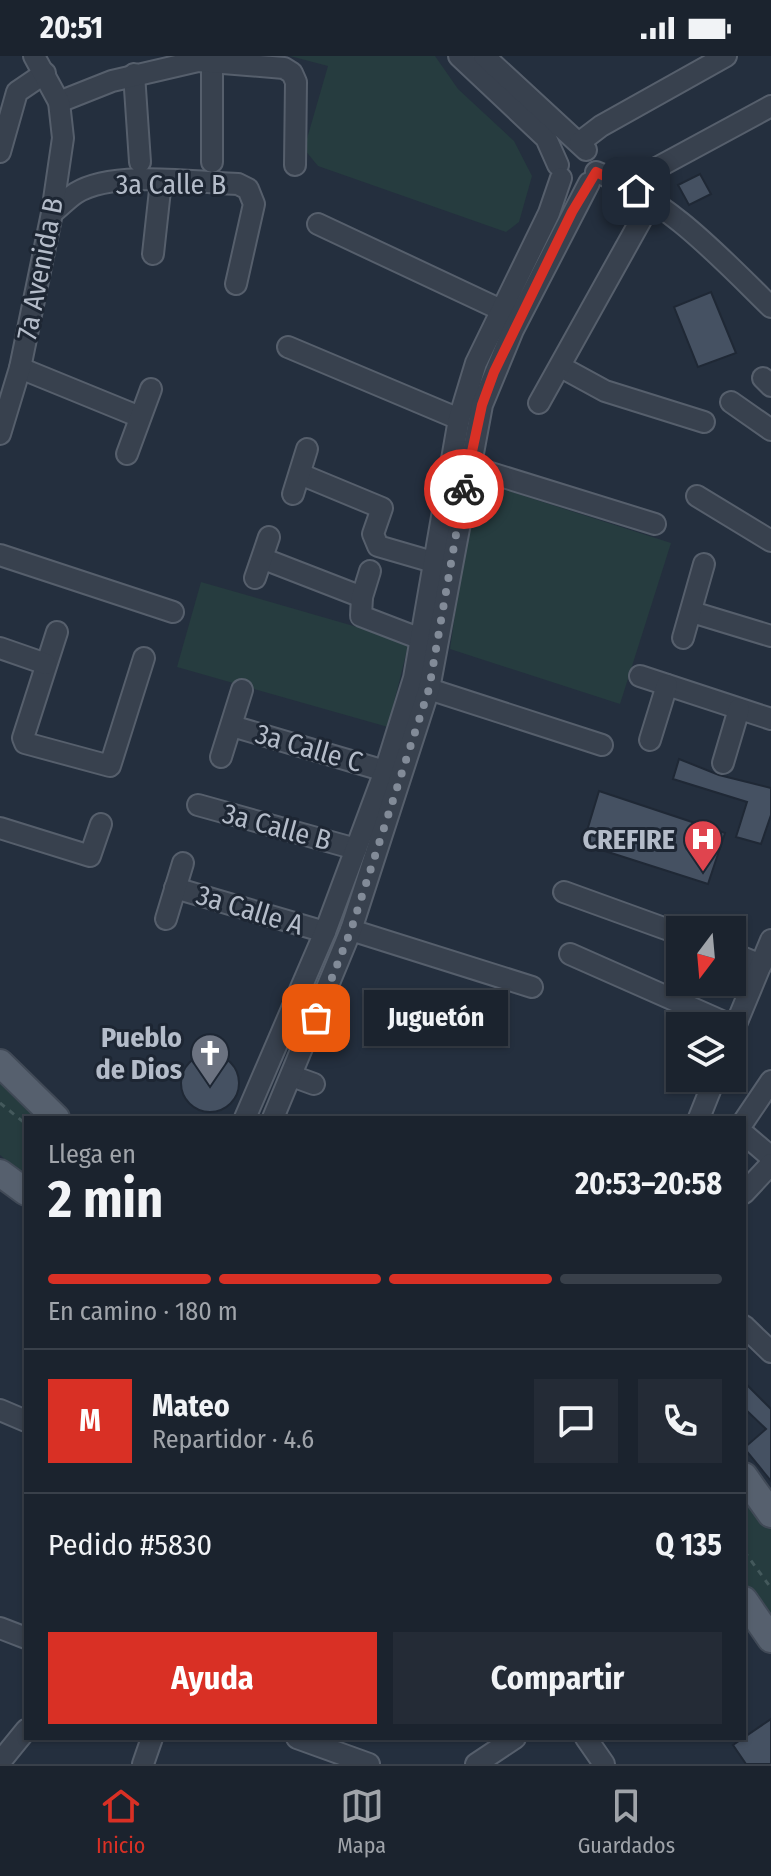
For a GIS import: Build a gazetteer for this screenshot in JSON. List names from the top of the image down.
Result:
{
  "streets": {
    "street": [
      "3a Calle B",
      "7a Avenida B",
      "3a Calle C",
      "3a Calle A"
    ]
  },
  "crossings": [
    ["3a Calle B", "7a Avenida B"]
  ],
  "places": {
    "hospital": ["CREFIRE"],
    "other": ["Juguetón"],
    "church": ["Pueblo de Dios"]
  },
  "north": "bottom",
  "page": {
    "status": "20:51",
    "bubble": "Juguetón",
    "heading": ["2 min", "Llega en", "20:53–20:58"],
    "panel": [
      "Mateo",
      "Repartidor · 4.6",
      "Pedido #5830",
      "Q 135"
    ],
    "bar": "En camino · 180 m",
    "round": "M",
    "buttons": ["Ayuda", "Compartir"],
    "tabs": ["Inicio", "Mapa", "Guardados"]
  }
}
